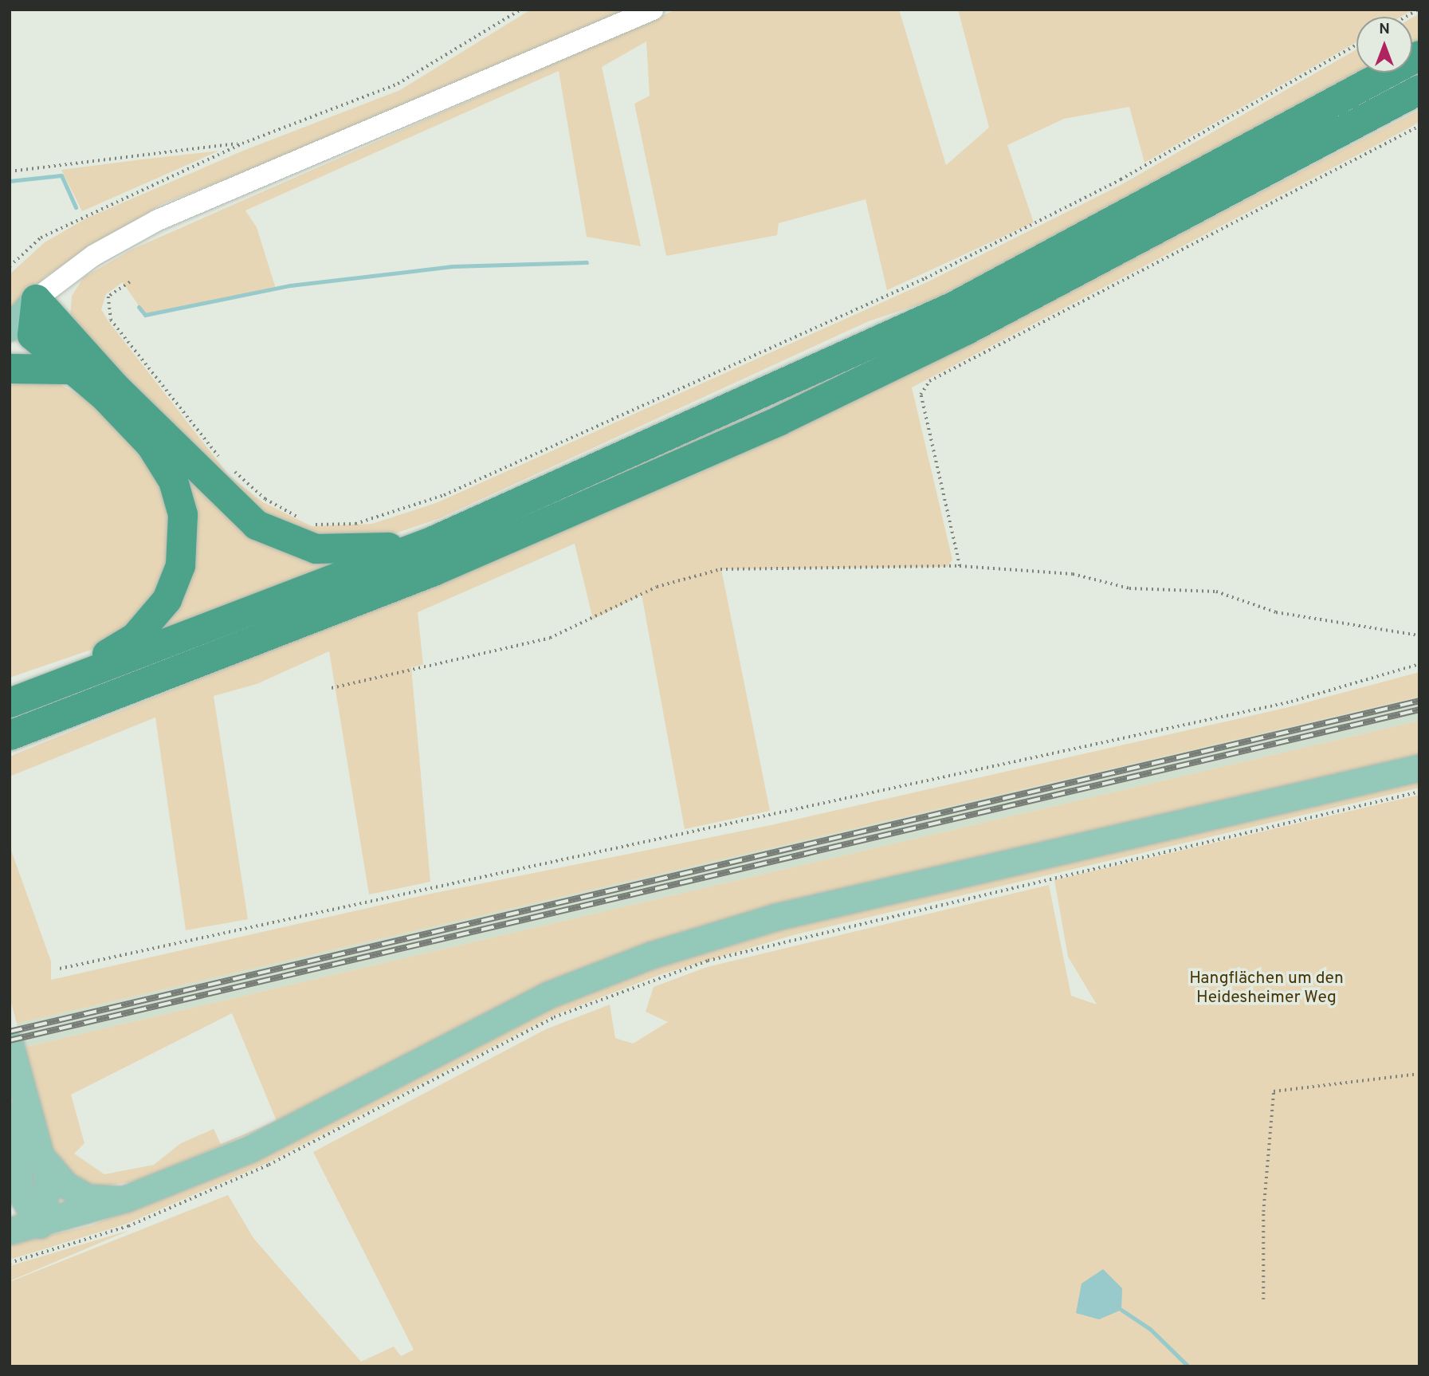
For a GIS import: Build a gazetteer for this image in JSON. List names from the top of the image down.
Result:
{
  "parks": ["Hangflächen um den Heidesheimer Weg"],
  "north": "top"
}
